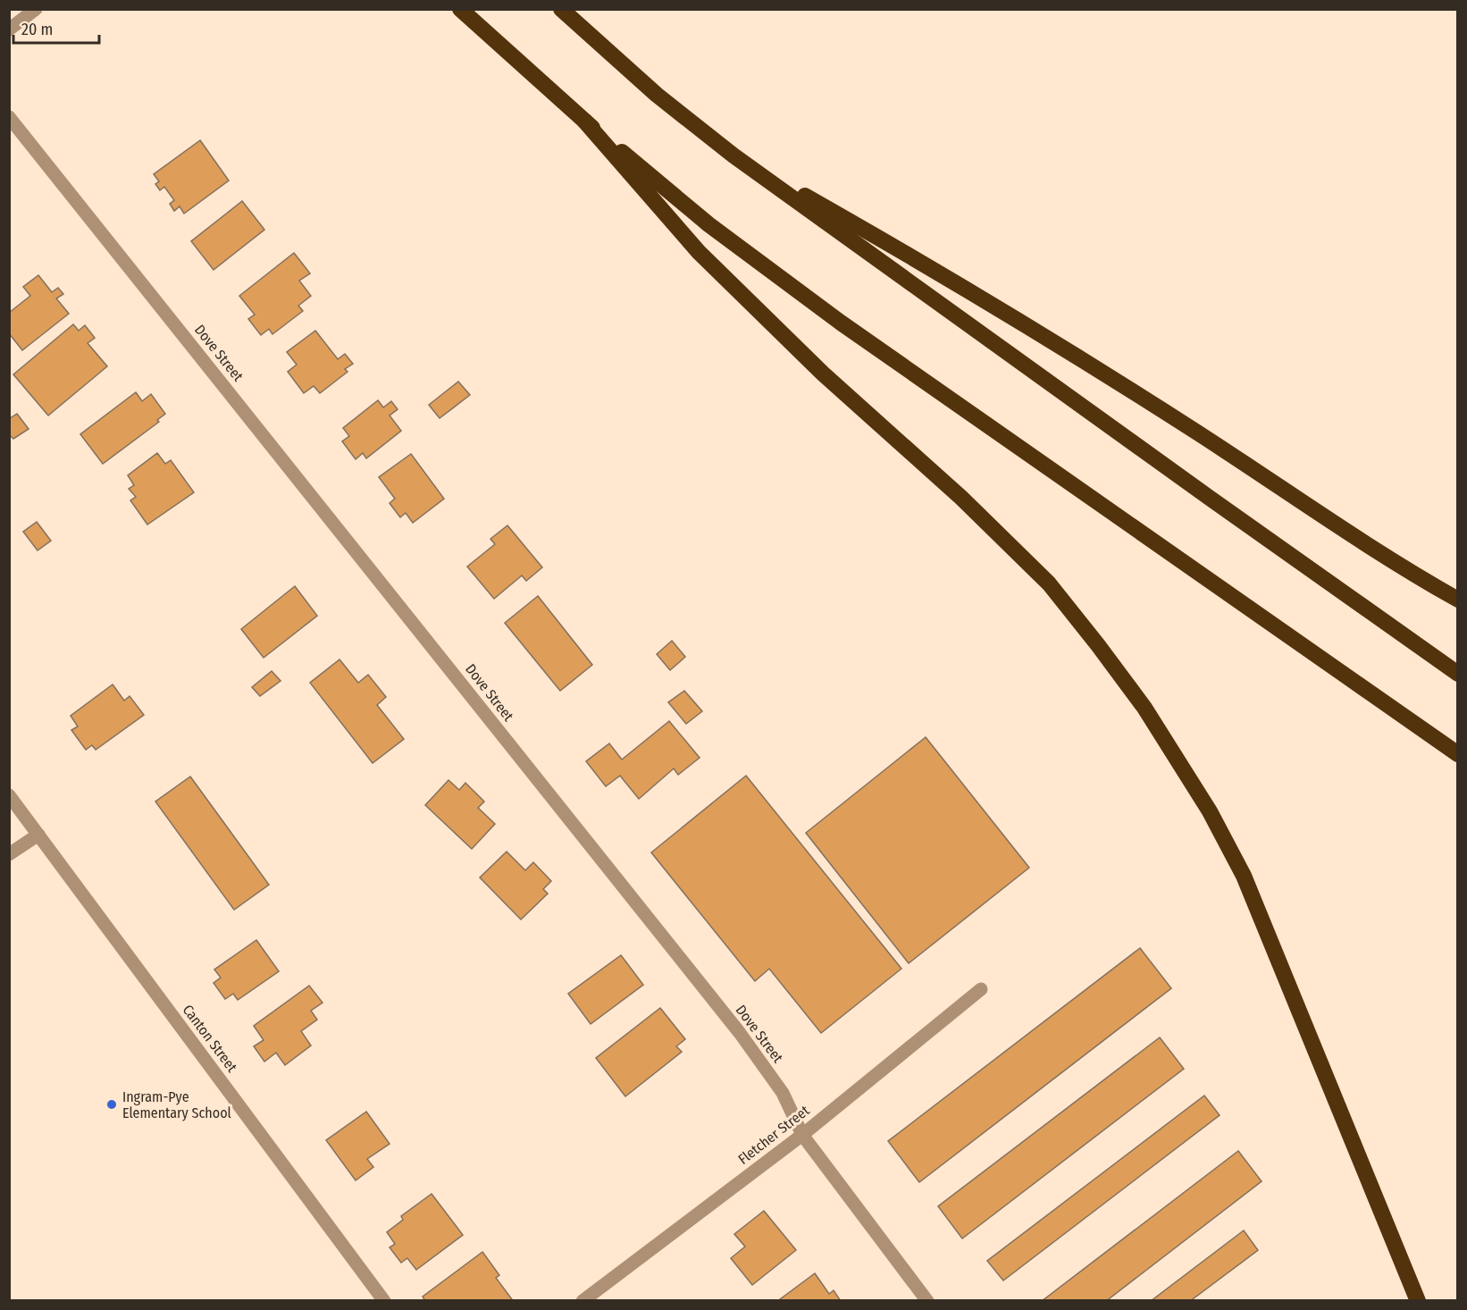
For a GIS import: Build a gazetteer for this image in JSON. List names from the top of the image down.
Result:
{
  "streets": {
    "street": ["Dove Street", "Canton Street", "Fletcher Street"]
  },
  "crossings": [
    ["Dove Street", "Fletcher Street"]
  ],
  "places": ["Ingram-Pye Elementary School"],
  "scale_bar": "20 m"
}
